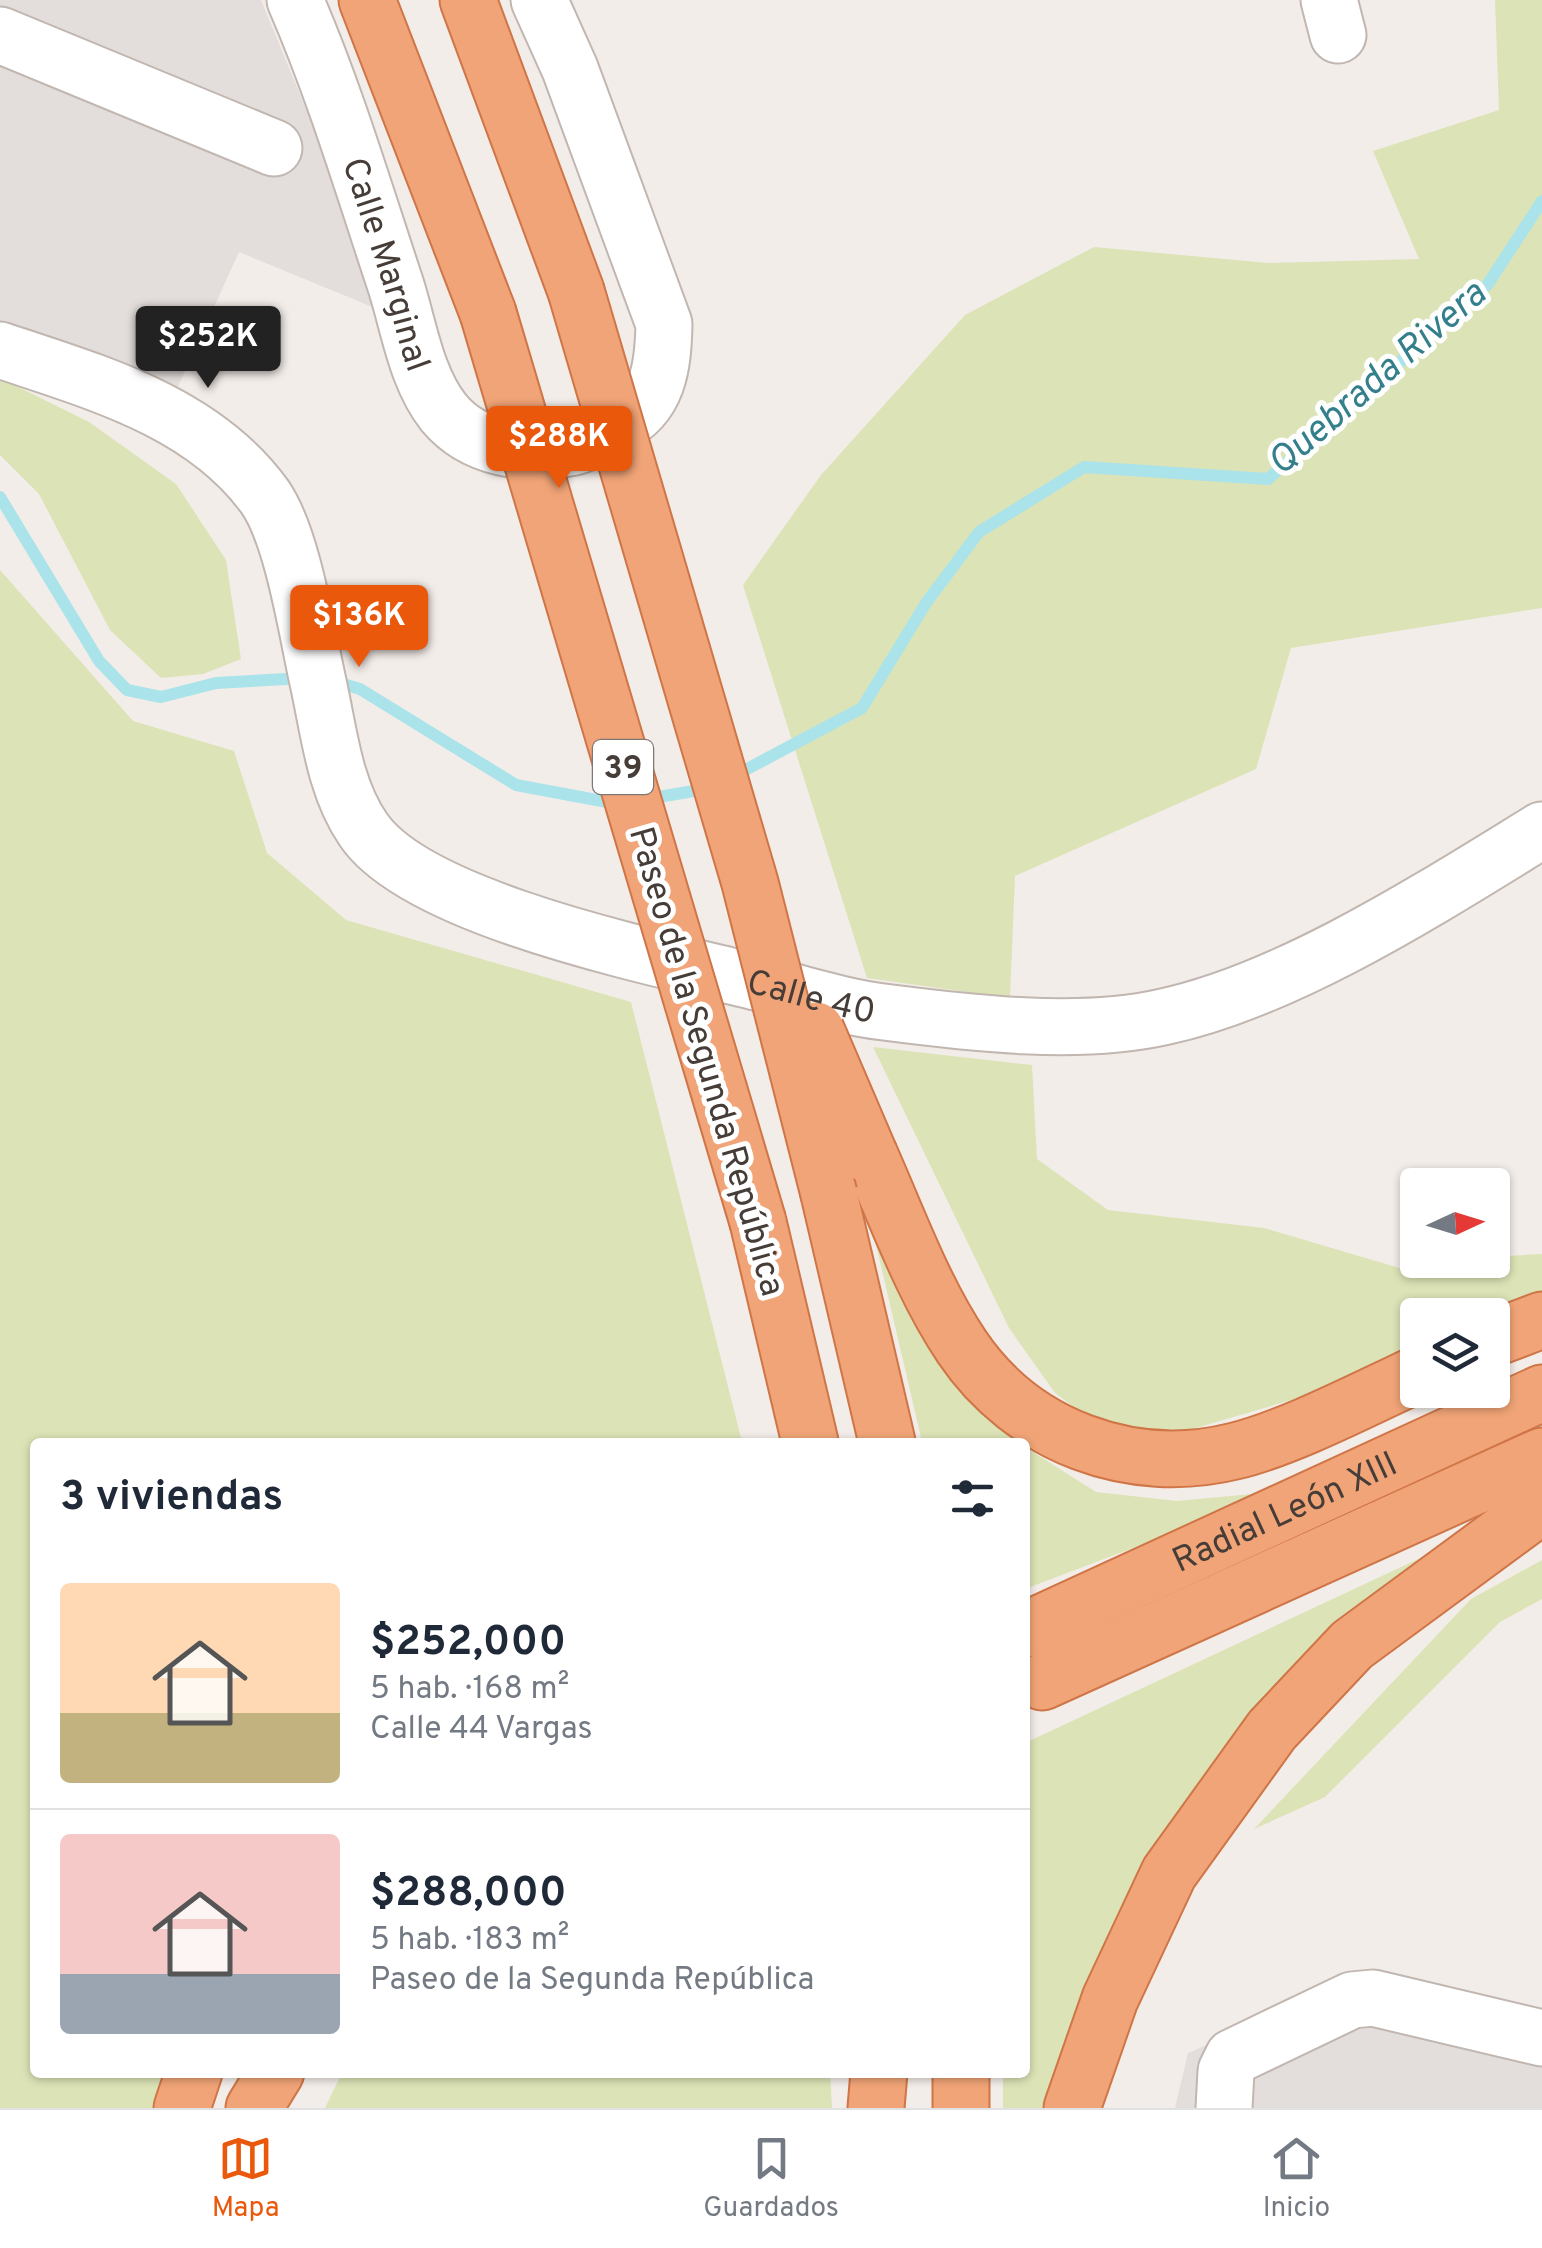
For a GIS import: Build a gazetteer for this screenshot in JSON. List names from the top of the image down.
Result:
{
  "streets": {
    "highway": ["39", "Paseo de la Segunda República", "Radial León XIII"],
    "street": ["Calle Marginal", "Calle 40"]
  },
  "water": ["Quebrada Rivera"],
  "north": "right",
  "page": {
    "price": ["$252K", "$288K", "$136K"],
    "heading": "3 viviendas",
    "list": [
      {
        "name": "$252,000",
        "note": "5 hab. · 168 m² · Calle 44 Vargas"
      },
      {
        "name": "$288,000",
        "note": "5 hab. · 183 m² · Paseo de la Segunda República"
      }
    ],
    "tabs": ["Mapa", "Guardados", "Inicio"]
  }
}
